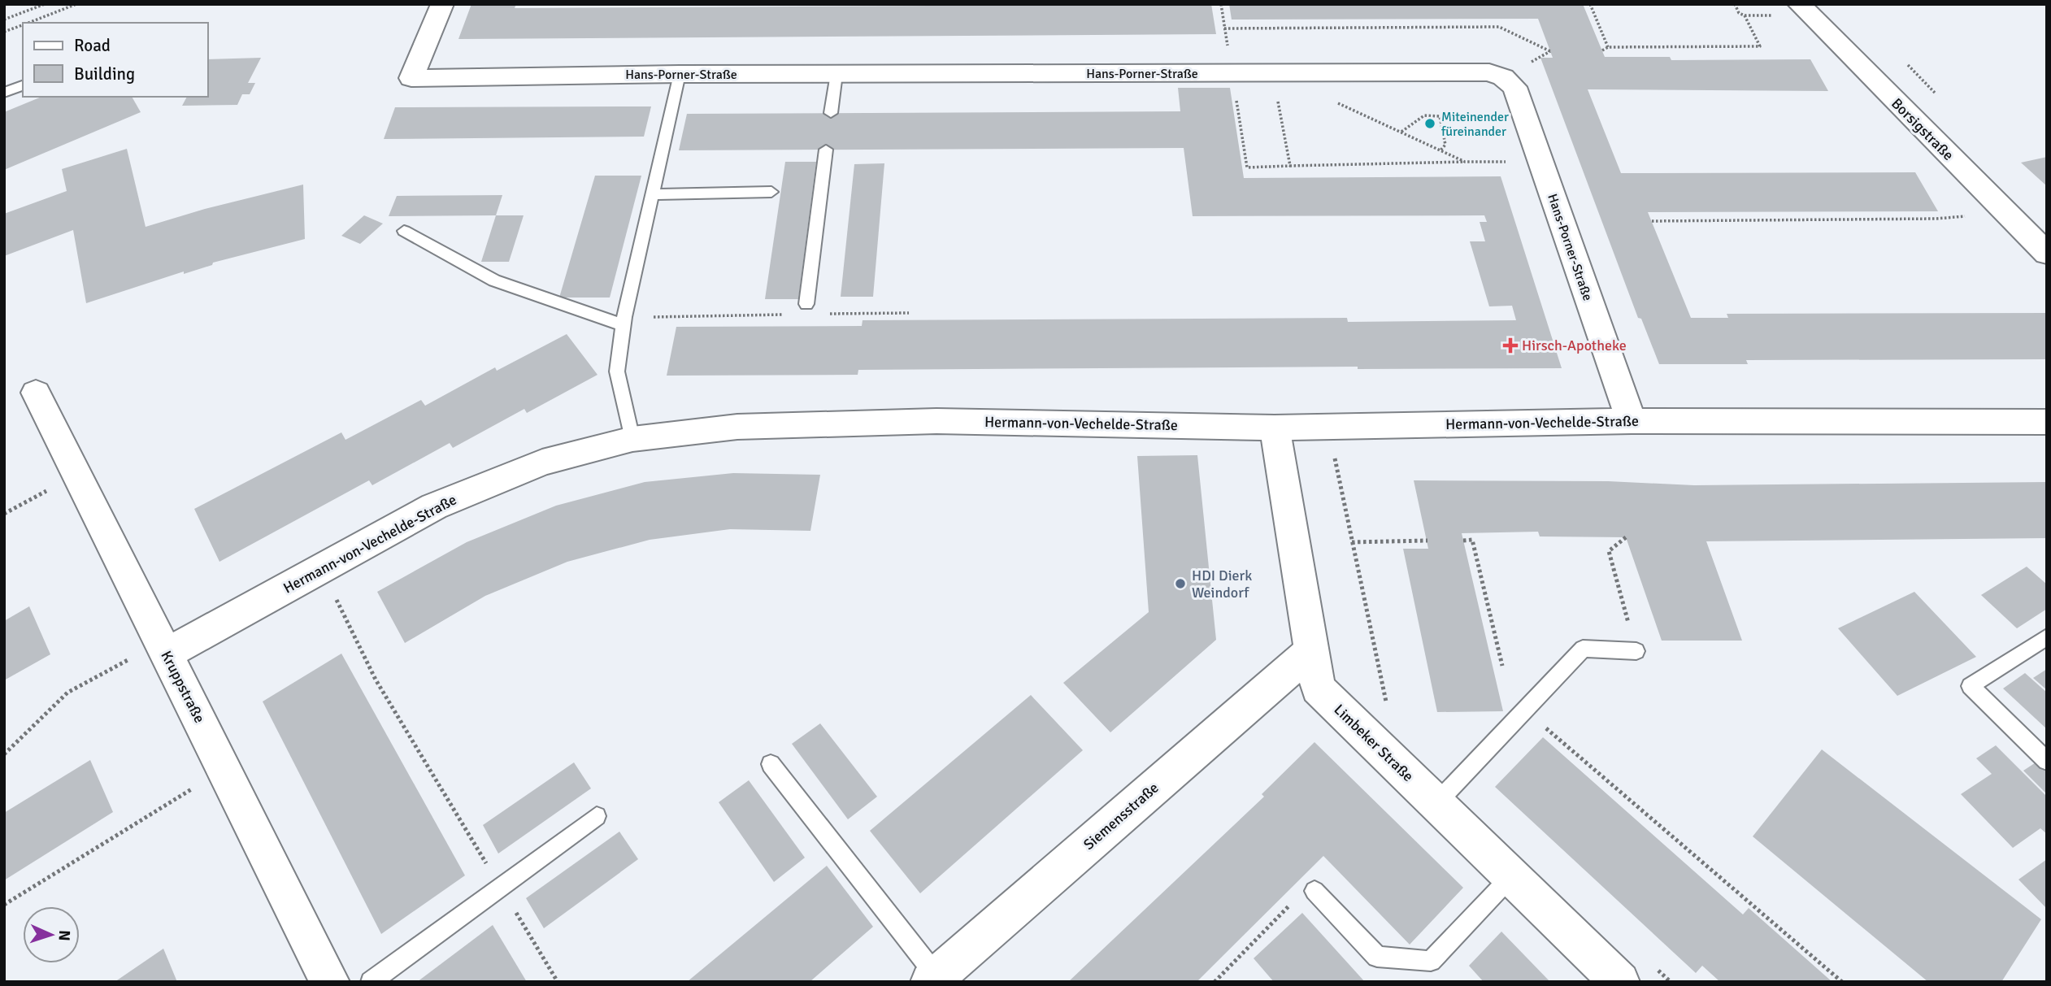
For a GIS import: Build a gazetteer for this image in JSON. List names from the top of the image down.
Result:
{
  "streets": {
    "street": [
      "Hans-Porner-Straße",
      "Borsigstraße",
      "Hermann-von-Vechelde-Straße",
      "Kruppstraße",
      "Limbeker Straße",
      "Siemensstraße"
    ]
  },
  "crossings": [
    ["Hans-Porner-Straße", "Hermann-von-Vechelde-Straße"],
    ["Hermann-von-Vechelde-Straße", "Kruppstraße"],
    ["Hermann-von-Vechelde-Straße", "Limbeker Straße"],
    ["Limbeker Straße", "Siemensstraße"]
  ],
  "places": {
    "other": ["Miteinender füreinander", "HDI Dierk Weindorf"],
    "health": ["Hirsch-Apotheke"]
  },
  "legend": ["Road", "Building"],
  "north": "right"
}
